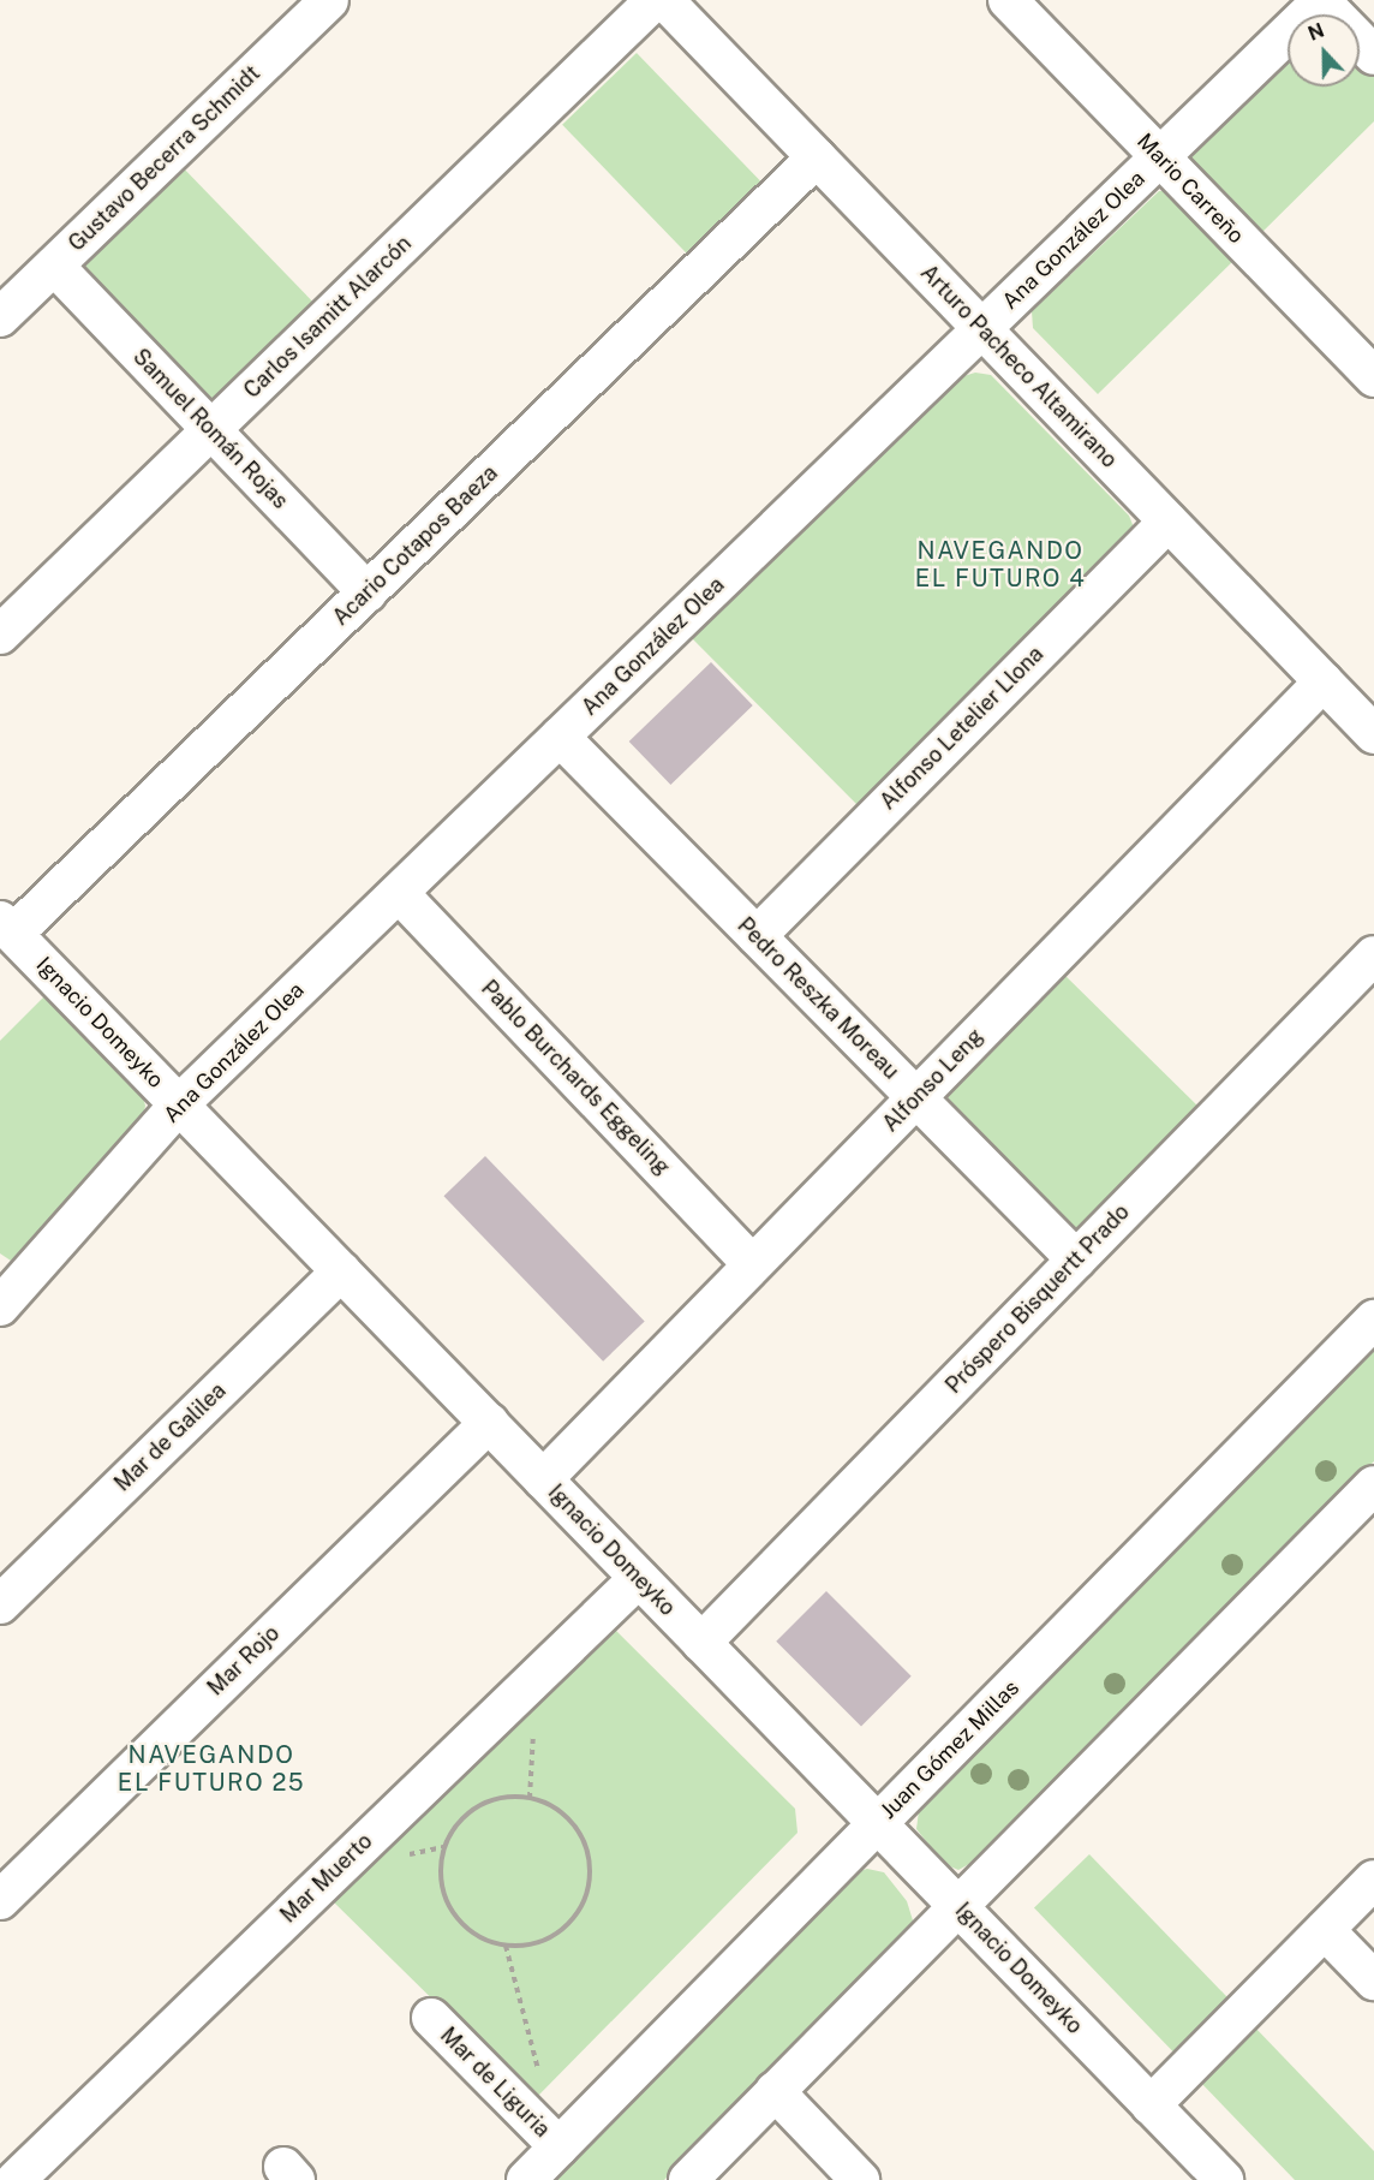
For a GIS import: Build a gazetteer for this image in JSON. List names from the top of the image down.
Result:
{
  "streets": {
    "street": [
      "Gustavo Becerra Schmidt",
      "Mario Carreño",
      "Ana González Olea",
      "Carlos Isamitt Alarcón",
      "Arturo Pacheco Altamirano",
      "Samuel Román Rojas",
      "Acario Cotapos Baeza",
      "Alfonso Letelier Llona",
      "Pedro Reszka Moreau",
      "Ignacio Domeyko",
      "Pablo Burchards Eggeling",
      "Alfonso Leng",
      "Próspero Bisquertt Prado",
      "Mar de Galilea",
      "Mar Rojo",
      "Juan Gómez Millas",
      "Mar Muerto",
      "Mar de Liguria"
    ]
  },
  "crossings": [
    ["Gustavo Becerra Schmidt", "Samuel Román Rojas"],
    ["Mario Carreño", "Ana González Olea"],
    ["Ana González Olea", "Arturo Pacheco Altamirano"],
    ["Ana González Olea", "Pedro Reszka Moreau"],
    ["Ana González Olea", "Ignacio Domeyko"],
    ["Ana González Olea", "Pablo Burchards Eggeling"],
    ["Carlos Isamitt Alarcón", "Samuel Román Rojas"],
    ["Arturo Pacheco Altamirano", "Acario Cotapos Baeza"],
    ["Arturo Pacheco Altamirano", "Alfonso Letelier Llona"],
    ["Arturo Pacheco Altamirano", "Alfonso Leng"],
    ["Samuel Román Rojas", "Acario Cotapos Baeza"],
    ["Acario Cotapos Baeza", "Ignacio Domeyko"],
    ["Alfonso Letelier Llona", "Pedro Reszka Moreau"],
    ["Pedro Reszka Moreau", "Alfonso Leng"],
    ["Pedro Reszka Moreau", "Próspero Bisquertt Prado"],
    ["Ignacio Domeyko", "Alfonso Leng"],
    ["Ignacio Domeyko", "Próspero Bisquertt Prado"],
    ["Ignacio Domeyko", "Mar de Galilea"],
    ["Ignacio Domeyko", "Mar Rojo"],
    ["Ignacio Domeyko", "Juan Gómez Millas"],
    ["Ignacio Domeyko", "Mar Muerto"],
    ["Pablo Burchards Eggeling", "Alfonso Leng"],
    ["Juan Gómez Millas", "Mar de Liguria"]
  ],
  "districts": ["NAVEGANDO EL FUTURO 4", "NAVEGANDO EL FUTURO 25"],
  "north": "top"
}
